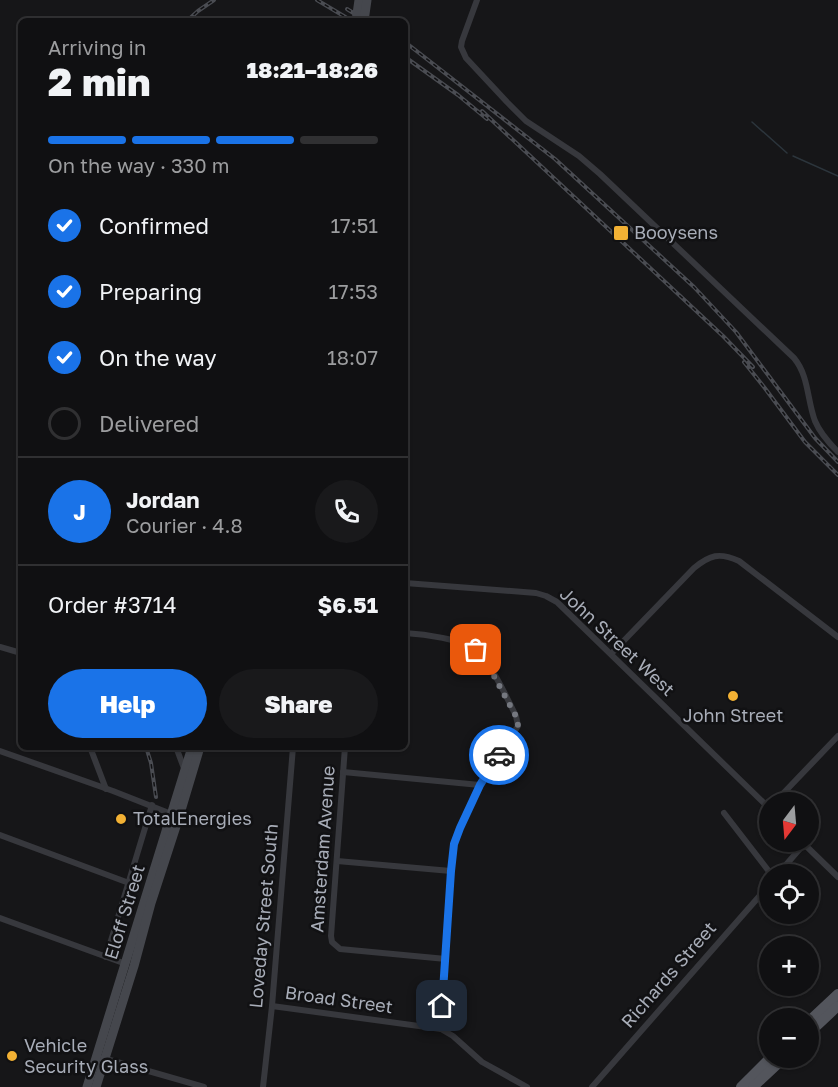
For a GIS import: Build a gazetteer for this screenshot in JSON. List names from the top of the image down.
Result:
{
  "streets": {
    "street": [
      "John Street West",
      "Amsterdam Avenue",
      "Eloff Street",
      "Loveday Street South",
      "Richards Street",
      "Broad Street"
    ]
  },
  "crossings": [
    ["Loveday Street South", "Broad Street"]
  ],
  "places": {
    "transit": ["Booysens"],
    "other": ["John Street", "TotalEnergies", "Vehicle Security Glass"]
  },
  "north": "bottom",
  "page": {
    "heading": ["2 min", "Arriving in", "18:21–18:26"],
    "panel": [
      "Jordan",
      "Courier · 4.8",
      "Order #3714",
      "$6.51"
    ],
    "bar": "On the way · 330 m",
    "list": [
      ["Confirmed", "17:51"],
      ["Preparing", "17:53"],
      ["On the way", "18:07"],
      "Delivered"
    ],
    "round": "J",
    "buttons": ["Help", "Share"],
    "map_buttons": ["+", "−"]
  }
}
